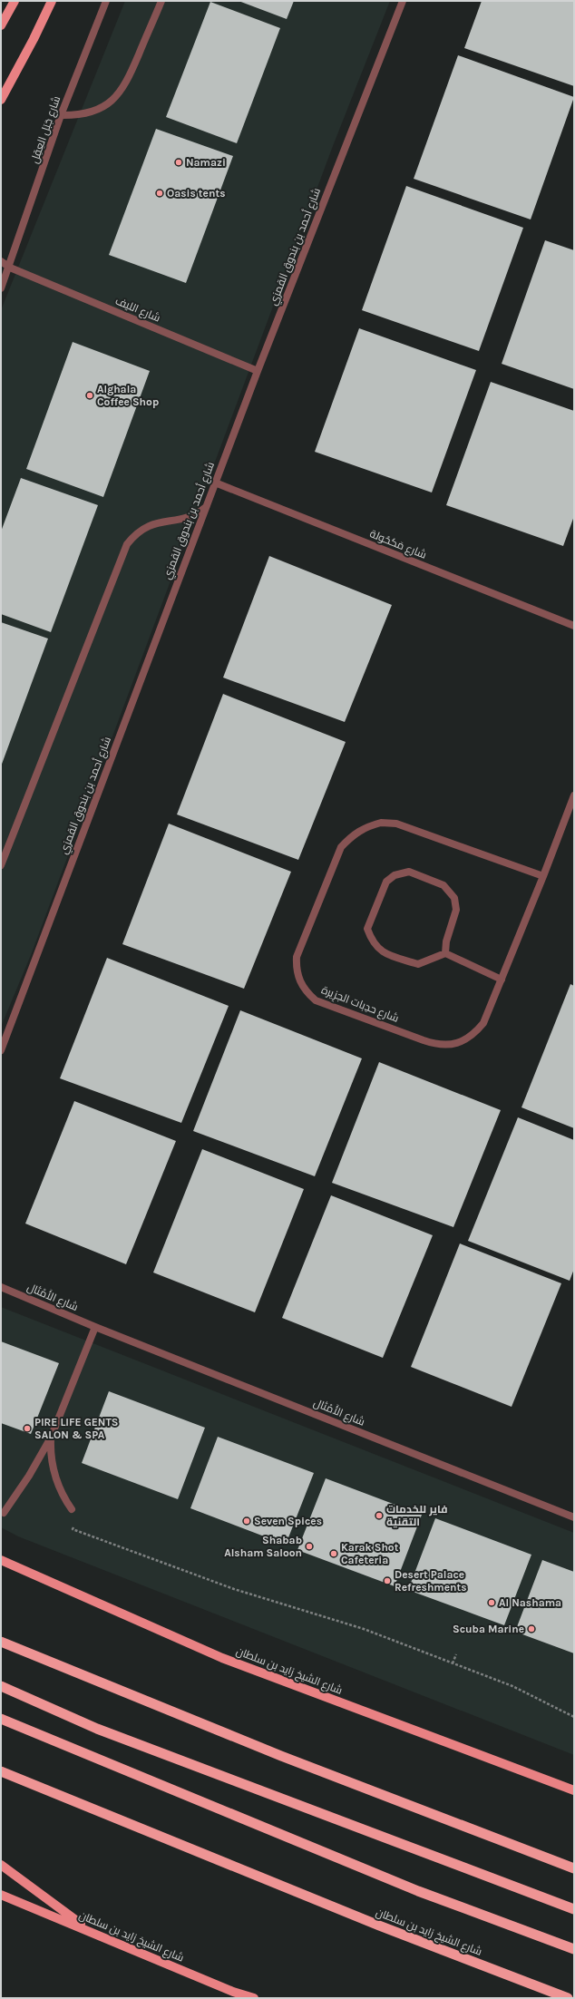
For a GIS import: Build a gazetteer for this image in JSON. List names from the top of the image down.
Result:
{
  "streets": {
    "highway": ["شارع الشيخ زايد بن سلطان"],
    "street": [
      "شارع جَبَل العِقِل",
      "شارع أحمد بن بندوق القمزي",
      "شارع الليف",
      "شارع مَكحُولة",
      "شارع حدِبات الجزِيرة",
      "شارع الأَمْثال"
    ]
  },
  "crossings": [
    ["شارع جَبَل العِقِل", "شارع الليف"],
    ["شارع أحمد بن بندوق القمزي", "شارع الليف"],
    ["شارع أحمد بن بندوق القمزي", "شارع مَكحُولة"]
  ],
  "places": [
    "Namazi",
    "Oasis tents",
    "Alghala Coffee Shop",
    "PIRE LIFE GENTS SALON & SPA",
    "فاير للخدمات التقنية",
    "Seven Spices",
    "Shabab Alsham Saloon",
    "Karak Shot Cafeteria",
    "Desert Palace Refreshments",
    "Al Nashama",
    "Scuba Marine"
  ]
}
